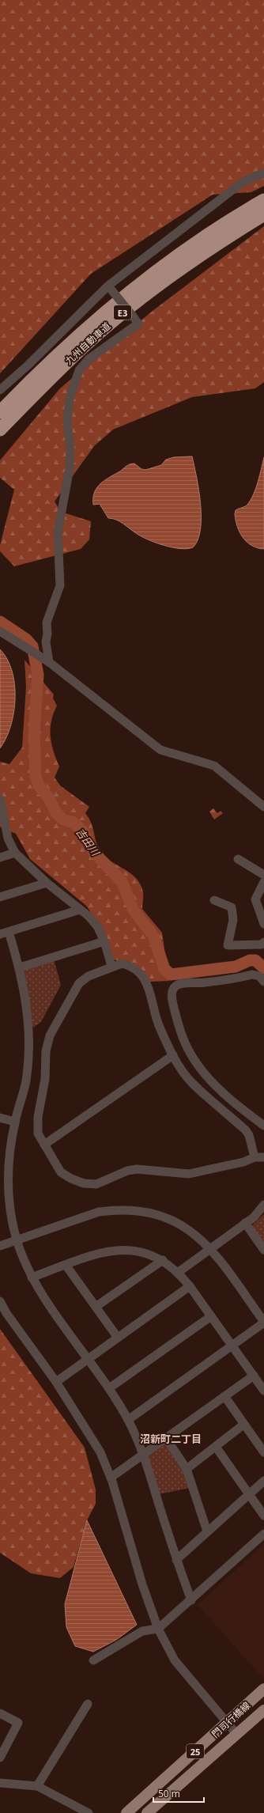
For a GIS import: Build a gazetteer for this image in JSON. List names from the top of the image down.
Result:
{
  "streets": {
    "highway": ["E3", "九州自動車道"],
    "main road": ["門司行橋線", "25"]
  },
  "districts": ["沼新町二丁目"],
  "water": ["吉田川"],
  "scale_bar": "50 m"
}
